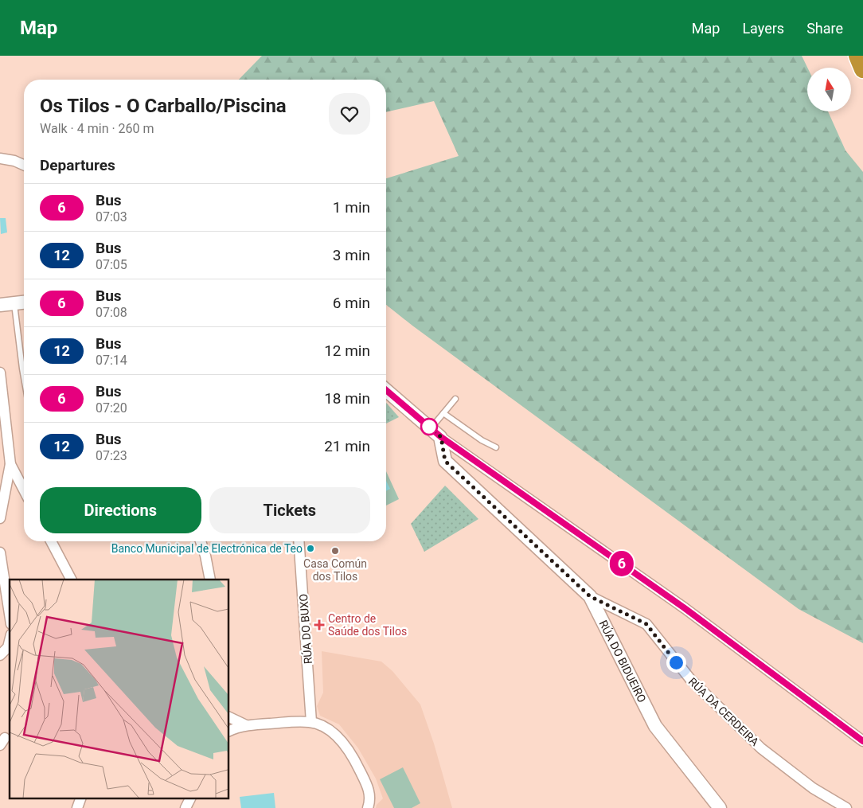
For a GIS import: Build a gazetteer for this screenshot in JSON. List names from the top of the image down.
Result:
{
  "streets": {
    "street": ["RÚA DO BUXO", "RÚA DO BIDUEIRO", "RÚA DA CERDEIRA"]
  },
  "crossings": [
    ["RÚA DO BIDUEIRO", "RÚA DA CERDEIRA"]
  ],
  "places": {
    "other": ["Banco Municipal de Electrónica de Teo", "Casa Común dos Tilos"],
    "health": ["Centro de Saúde dos Tilos"]
  },
  "lines": ["bus line 6"],
  "north": "top",
  "page": {
    "header": "Map",
    "nav": ["Map", "Layers", "Share"],
    "on_map": "6",
    "heading": [
      ["Os Tilos - O Carballo/Piscina", "Walk · 4 min · 260 m"],
      "Departures"
    ],
    "list": [
      {
        "mark": "6",
        "name": "Bus",
        "note": "07:03",
        "value": "1 min"
      },
      {
        "mark": "12",
        "name": "Bus",
        "note": "07:05",
        "value": "3 min"
      },
      {
        "mark": "6",
        "name": "Bus",
        "note": "07:08",
        "value": "6 min"
      },
      {
        "mark": "12",
        "name": "Bus",
        "note": "07:14",
        "value": "12 min"
      },
      {
        "mark": "6",
        "name": "Bus",
        "note": "07:20",
        "value": "18 min"
      },
      {
        "mark": "12",
        "name": "Bus",
        "note": "07:23",
        "value": "21 min"
      }
    ],
    "buttons": ["Directions", "Tickets"]
  }
}
